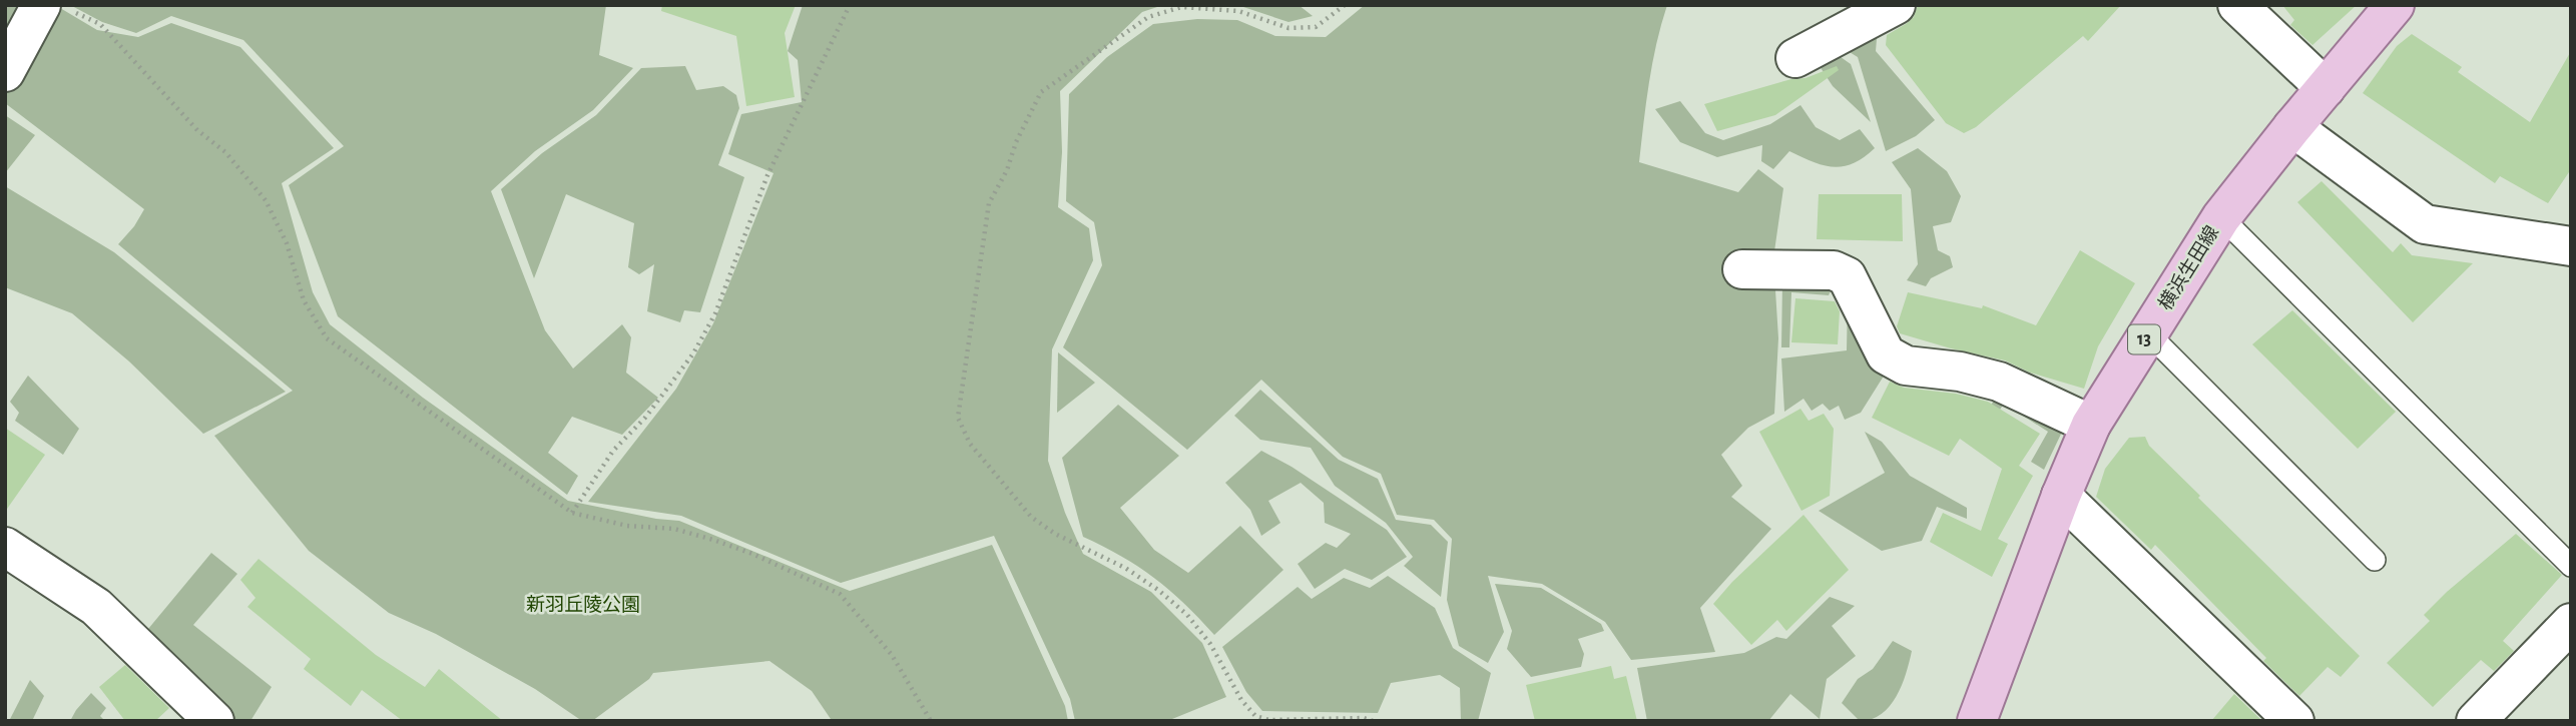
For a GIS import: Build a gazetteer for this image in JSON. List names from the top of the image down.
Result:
{
  "streets": {
    "main road": ["横浜生田線", "13"]
  },
  "parks": ["新羽丘陵公園"]
}
